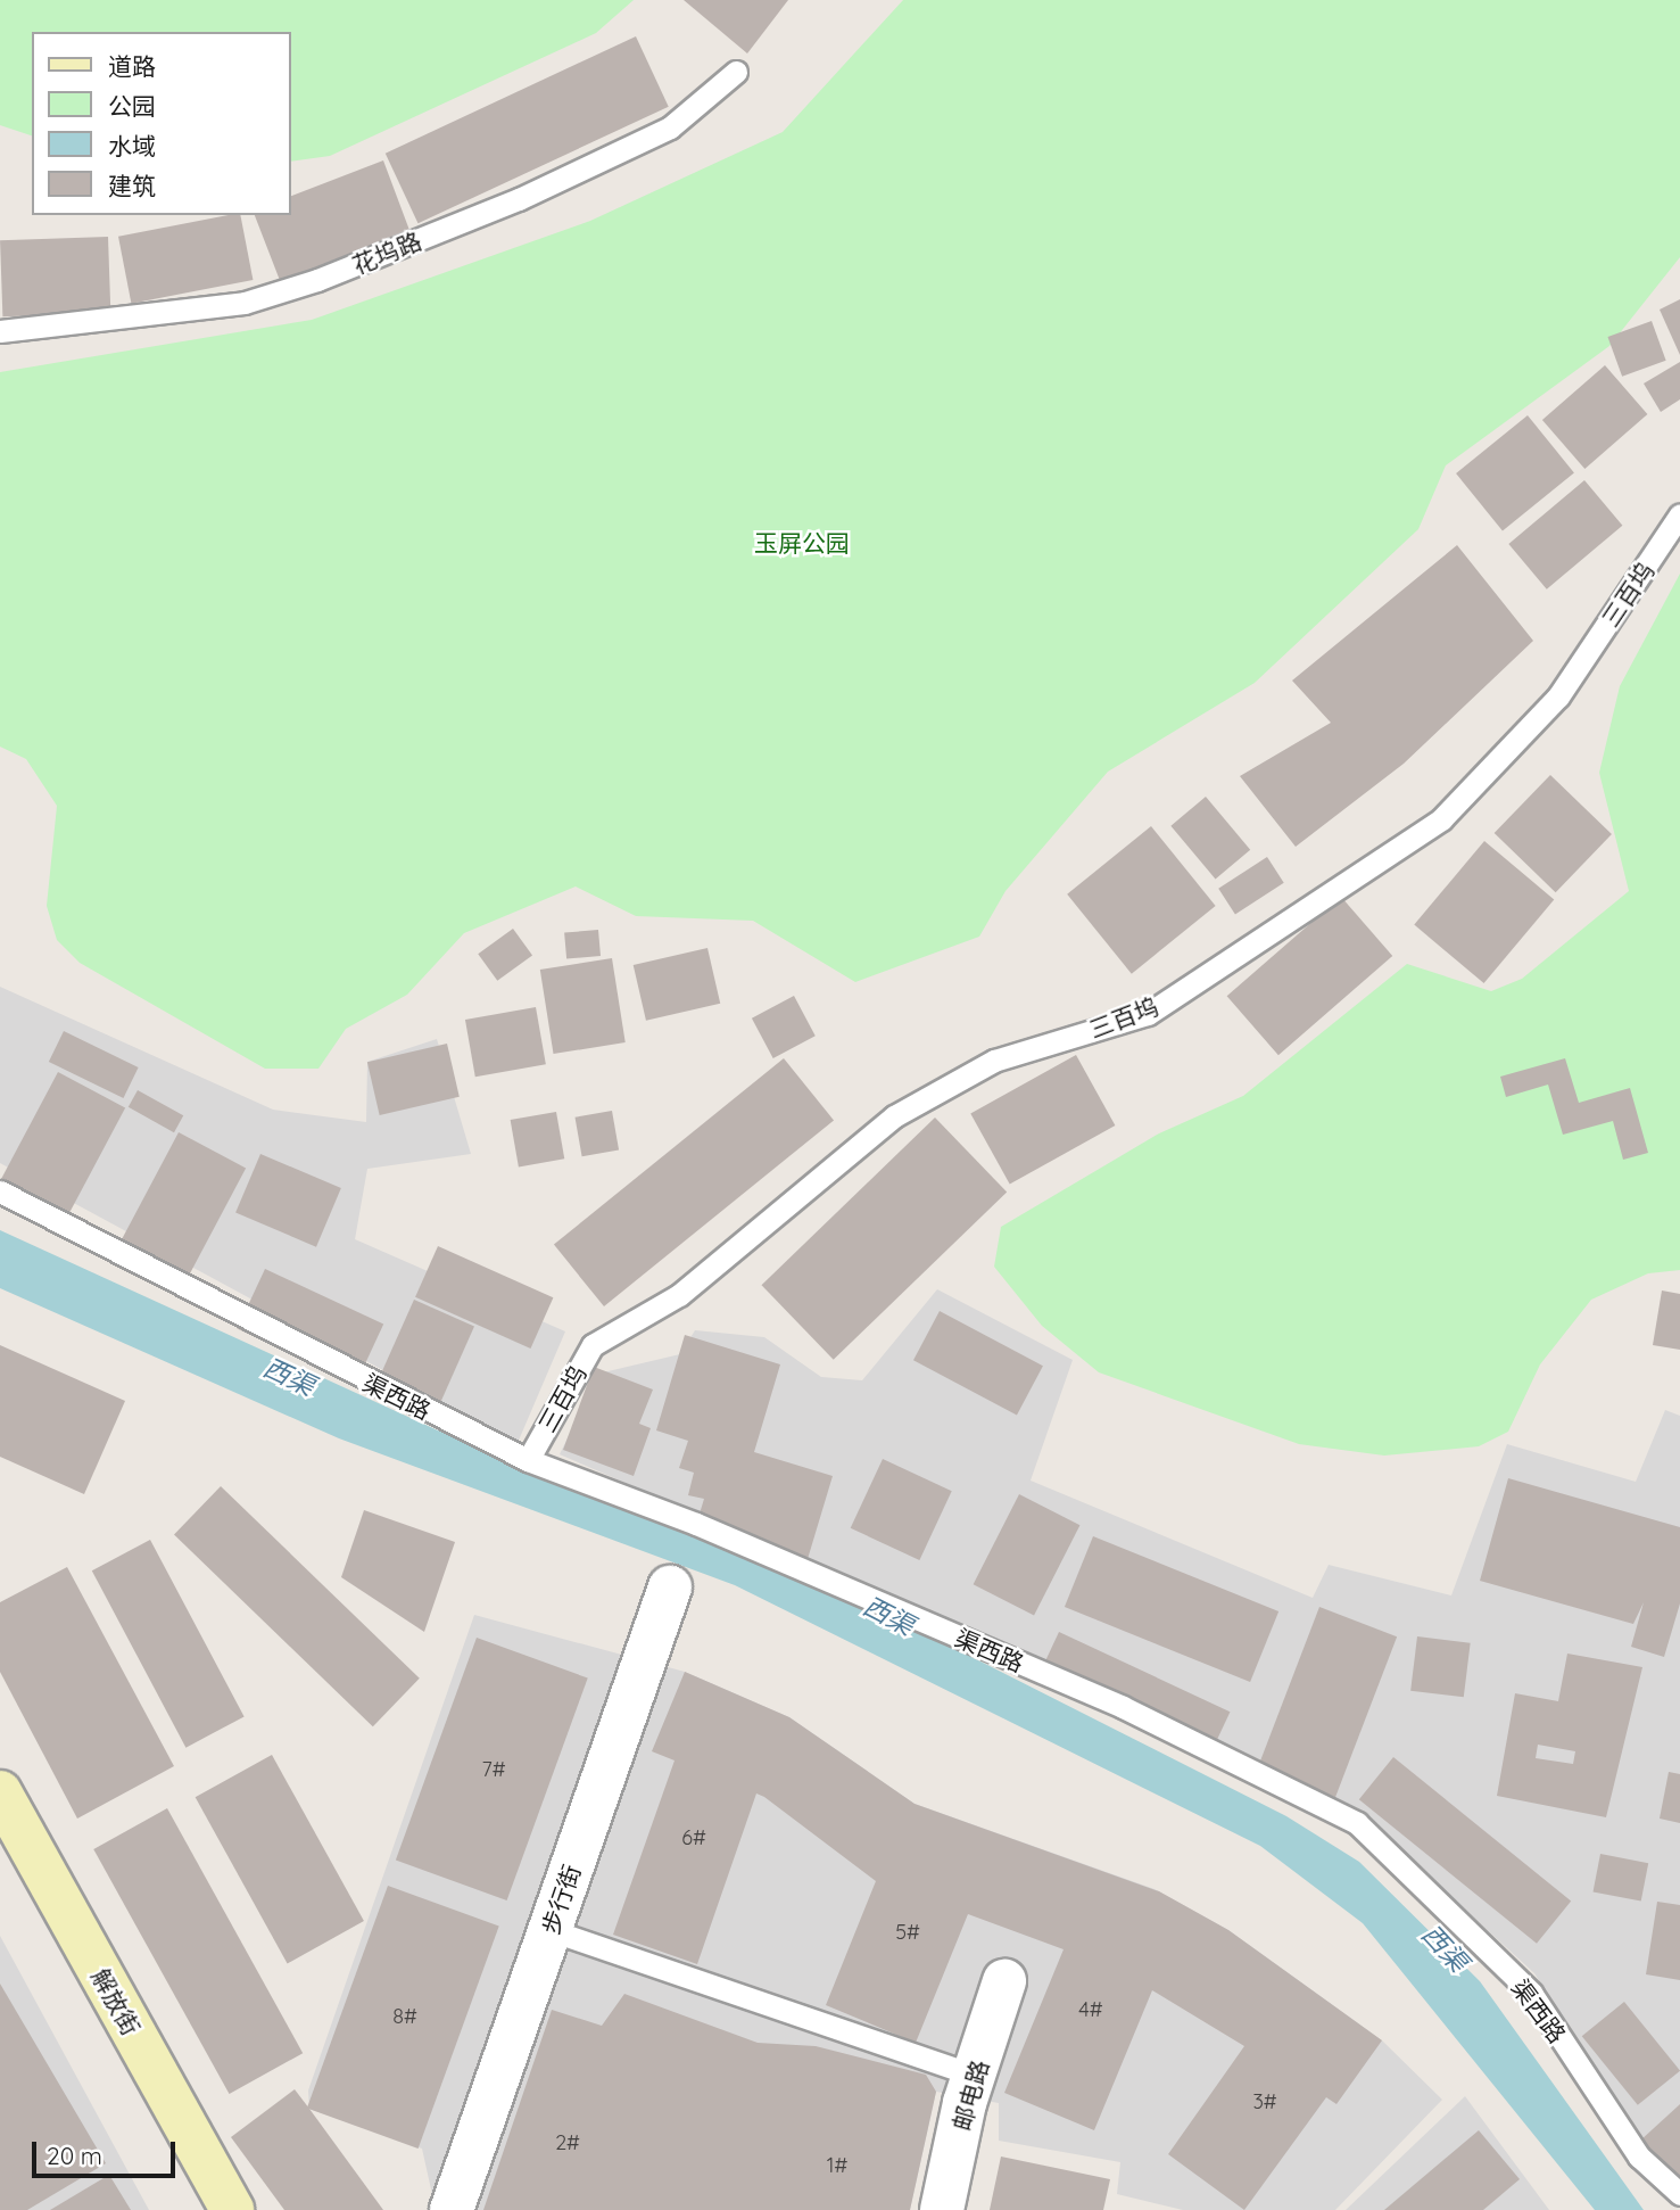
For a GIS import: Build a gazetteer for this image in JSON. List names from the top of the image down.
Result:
{
  "streets": {
    "street": ["步行街", "解放街", "邮电路"],
    "lane": ["花坞路", "三百坞", "渠西路"]
  },
  "crossings": [
    ["三百坞", "渠西路"]
  ],
  "water": ["西渠"],
  "parks": ["玉屏公园"],
  "house_numbers": [
    "7#",
    "6#",
    "5#",
    "4#",
    "8#",
    "3#",
    "2#",
    "1#"
  ],
  "legend": [
    "道路",
    "公园",
    "水域",
    "建筑"
  ],
  "scale_bar": "20 m"
}
